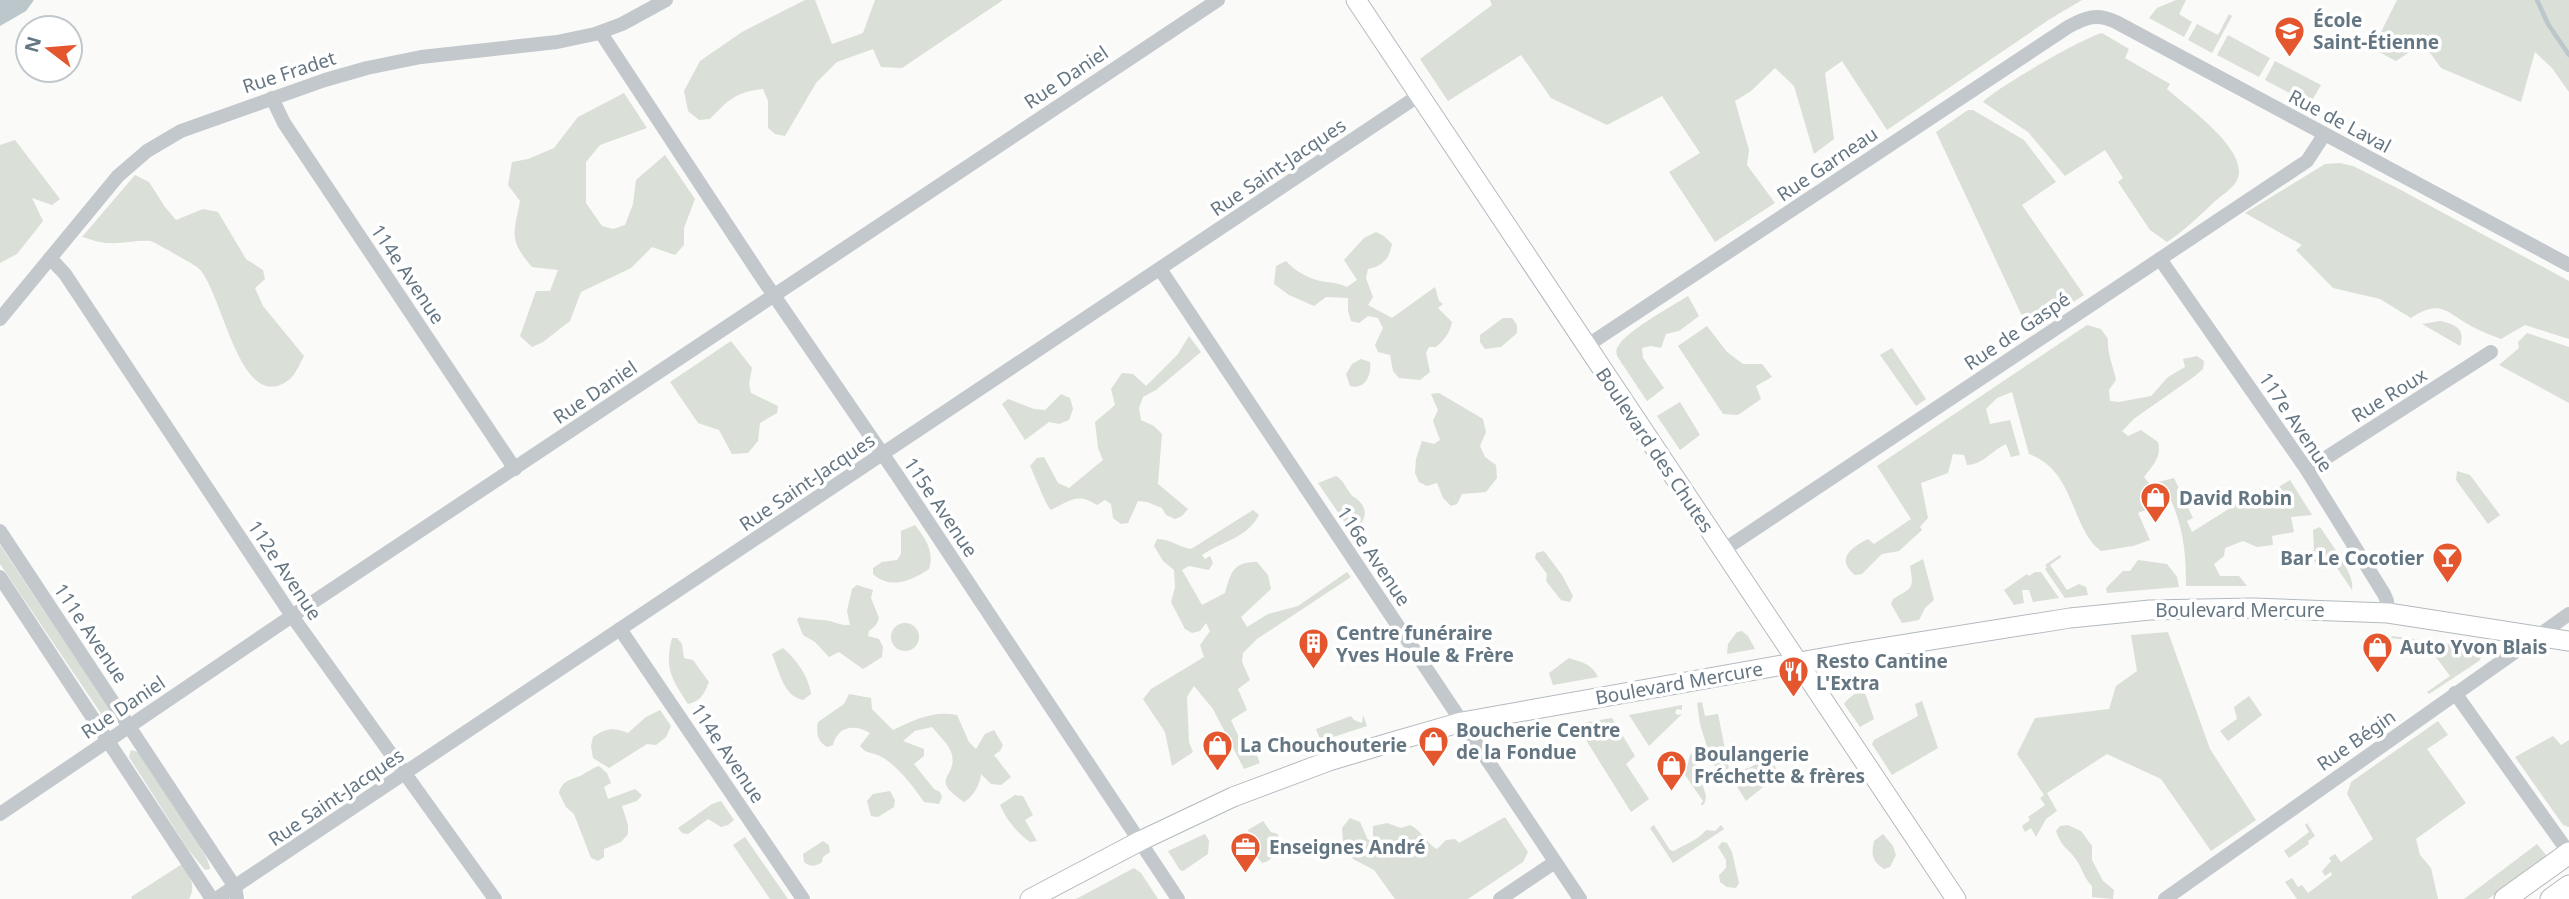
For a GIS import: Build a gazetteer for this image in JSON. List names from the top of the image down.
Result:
{
  "streets": {
    "street": [
      "Rue Fradet",
      "Rue Daniel",
      "Rue de Laval",
      "Rue Garneau",
      "Rue Saint-Jacques",
      "114e Avenue",
      "Rue de Gaspé",
      "Rue Roux",
      "117e Avenue",
      "Boulevard des Chutes",
      "115e Avenue",
      "116e Avenue",
      "112e Avenue",
      "Boulevard Mercure",
      "111e Avenue",
      "Rue Bégin"
    ]
  },
  "crossings": [
    ["Rue Fradet", "114e Avenue"],
    ["Rue Fradet", "115e Avenue"],
    ["Rue Fradet", "112e Avenue"],
    ["Rue Daniel", "114e Avenue"],
    ["Rue Daniel", "115e Avenue"],
    ["Rue Daniel", "112e Avenue"],
    ["Rue Daniel", "111e Avenue"],
    ["Rue de Laval", "Rue Garneau"],
    ["Rue de Laval", "Rue de Gaspé"],
    ["Rue Garneau", "Boulevard des Chutes"],
    ["Rue Saint-Jacques", "114e Avenue"],
    ["Rue Saint-Jacques", "Boulevard des Chutes"],
    ["Rue Saint-Jacques", "115e Avenue"],
    ["Rue Saint-Jacques", "116e Avenue"],
    ["Rue Saint-Jacques", "112e Avenue"],
    ["Rue Saint-Jacques", "111e Avenue"],
    ["Rue de Gaspé", "117e Avenue"],
    ["Rue de Gaspé", "Boulevard des Chutes"],
    ["Rue Roux", "117e Avenue"],
    ["117e Avenue", "Boulevard Mercure"],
    ["Boulevard des Chutes", "Boulevard Mercure"],
    ["115e Avenue", "Boulevard Mercure"],
    ["116e Avenue", "Boulevard Mercure"],
    ["Boulevard Mercure", "Rue Bégin"]
  ],
  "places": {
    "school or university": ["École Saint-Étienne"],
    "shop": [
      "David Robin",
      "Auto Yvon Blais",
      "Boucherie Centre de la Fondue",
      "La Chouchouterie",
      "Boulangerie Fréchette & frères"
    ],
    "bar": ["Bar Le Cocotier"],
    "building": ["Centre funéraire Yves Houle & Frère"],
    "restaurant": ["Resto Cantine L'Extra"],
    "office": ["Enseignes André"]
  },
  "north": "left"
}
